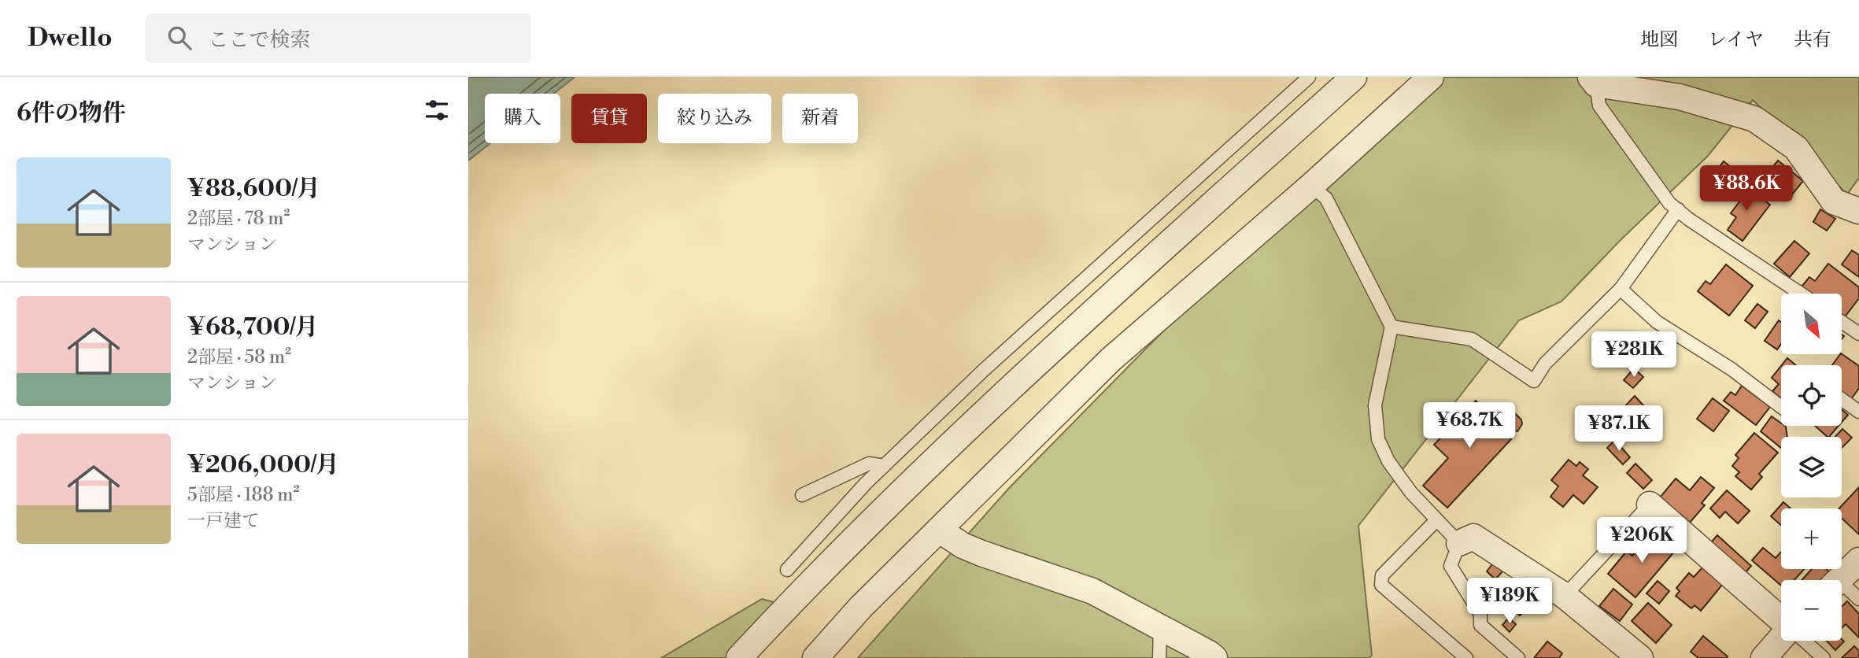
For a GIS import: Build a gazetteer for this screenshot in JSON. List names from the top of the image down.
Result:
{
  "north": "bottom right",
  "page": {
    "header": "Dwello",
    "search": "ここで検索",
    "nav": ["地図", "レイヤ", "共有"],
    "heading": "6件の物件",
    "chip": [
      "購入",
      "賃貸",
      "絞り込み",
      "新着"
    ],
    "list": [
      {
        "name": "¥88,600/月",
        "note": "2部屋 · 78 m² · マンション"
      },
      {
        "name": "¥68,700/月",
        "note": "2部屋 · 58 m² · マンション"
      },
      {
        "name": "¥206,000/月",
        "note": "5部屋 · 188 m² · 一戸建て"
      }
    ],
    "price": [
      "¥88.6K",
      "¥281K",
      "¥68.7K",
      "¥87.1K",
      "¥206K",
      "¥189K"
    ],
    "map_buttons": ["+", "−"]
  }
}
